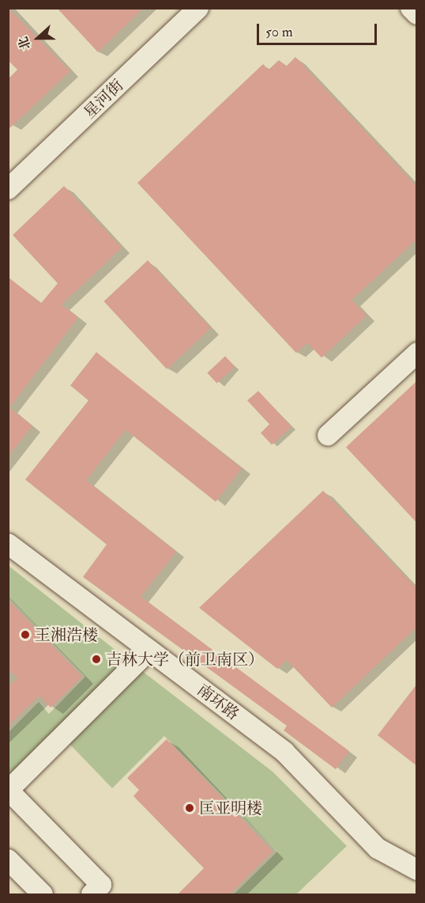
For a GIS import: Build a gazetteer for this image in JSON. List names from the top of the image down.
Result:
{
  "streets": {
    "street": ["星河街", "南环路"]
  },
  "places": ["王湘浩楼", "吉林大学（前卫南区）", "匡亚明楼"],
  "scale_bar": "50 m",
  "north": "left"
}
